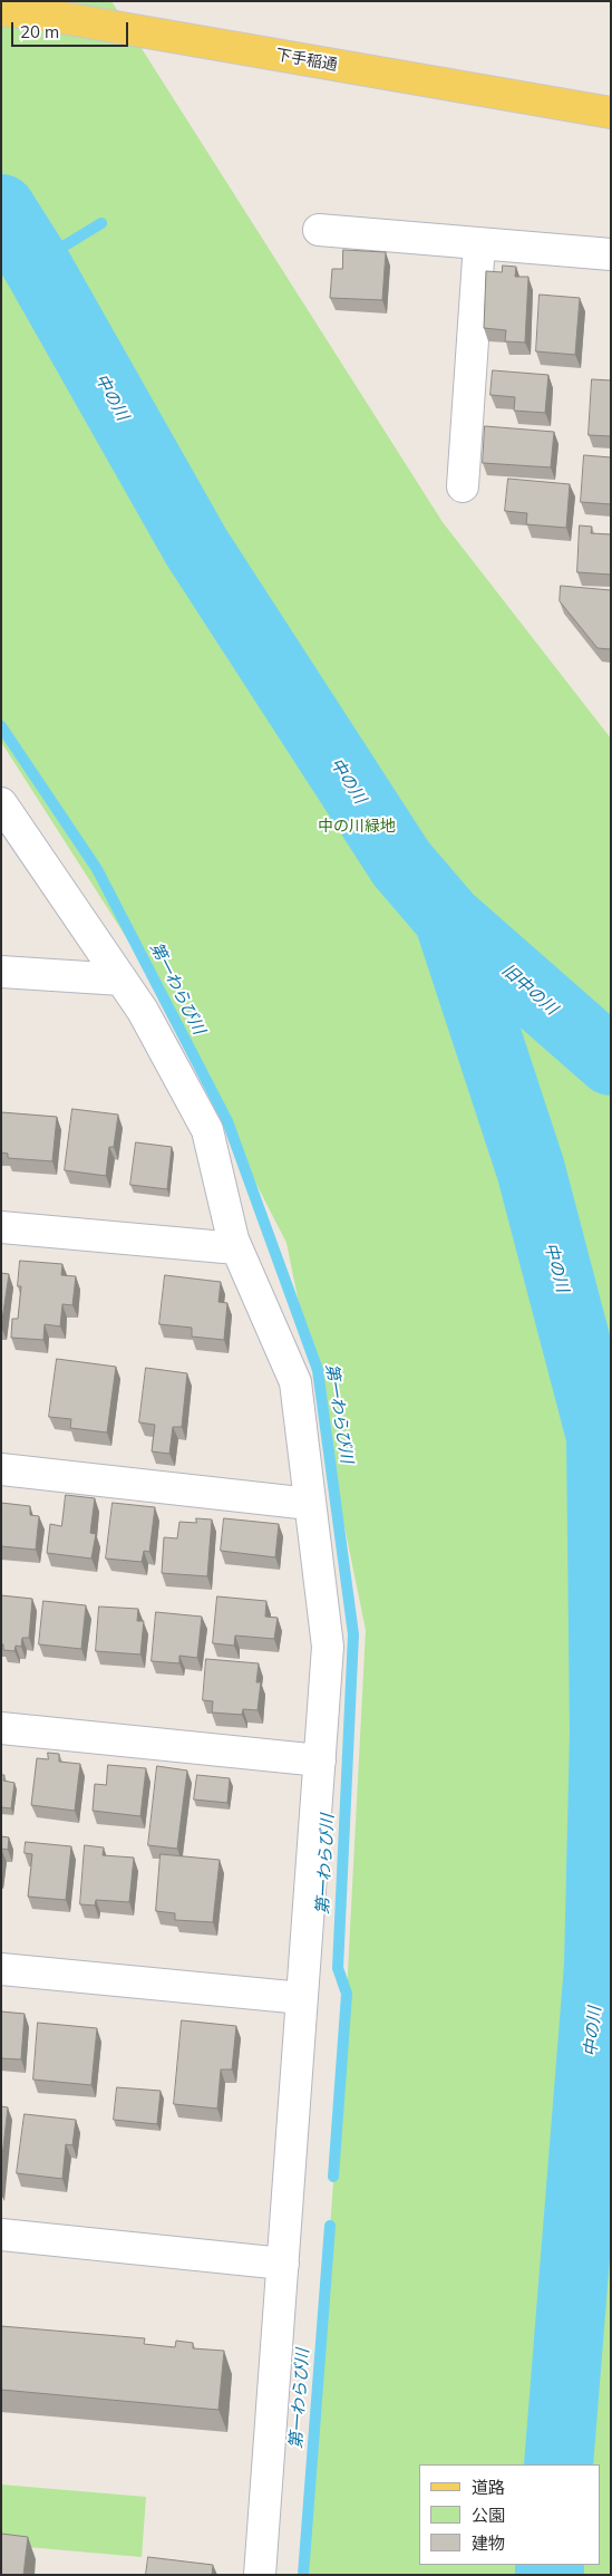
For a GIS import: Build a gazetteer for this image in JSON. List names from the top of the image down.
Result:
{
  "streets": {
    "main road": ["下手稲通"]
  },
  "water": ["中の川", "第一わらび川", "旧中の川"],
  "parks": ["中の川緑地"],
  "legend": ["道路", "公園", "建物"],
  "scale_bar": "20 m"
}
